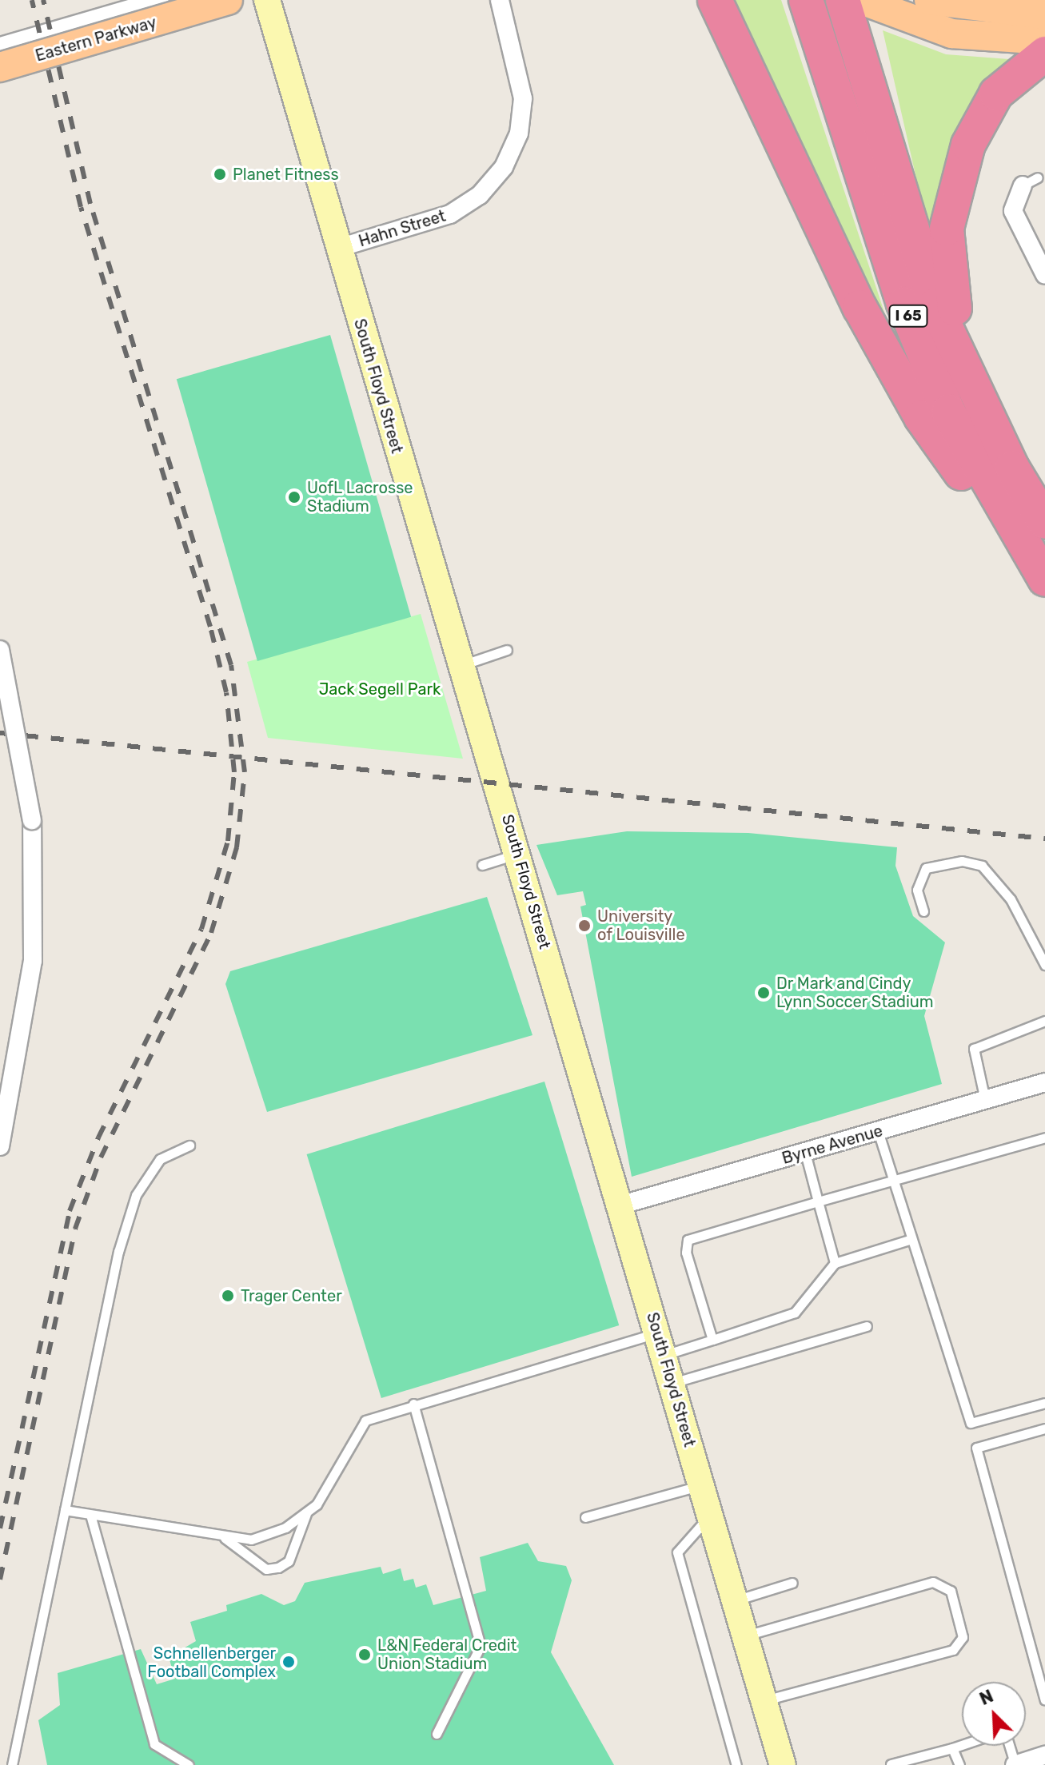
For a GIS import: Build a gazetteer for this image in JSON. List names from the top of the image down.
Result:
{
  "streets": {
    "highway": ["I 65"],
    "main road": ["Eastern Parkway"],
    "street": ["Hahn Street", "South Floyd Street", "Byrne Avenue"]
  },
  "crossings": [
    ["Hahn Street", "South Floyd Street"],
    ["South Floyd Street", "Byrne Avenue"]
  ],
  "parks": ["Jack Segell Park"],
  "places": [
    "Planet Fitness",
    "UofL Lacrosse Stadium",
    "University of Louisville",
    "Dr Mark and Cindy Lynn Soccer Stadium",
    "Trager Center",
    "L&N Federal Credit Union Stadium",
    "Schnellenberger Football Complex"
  ],
  "north": "top left"
}
